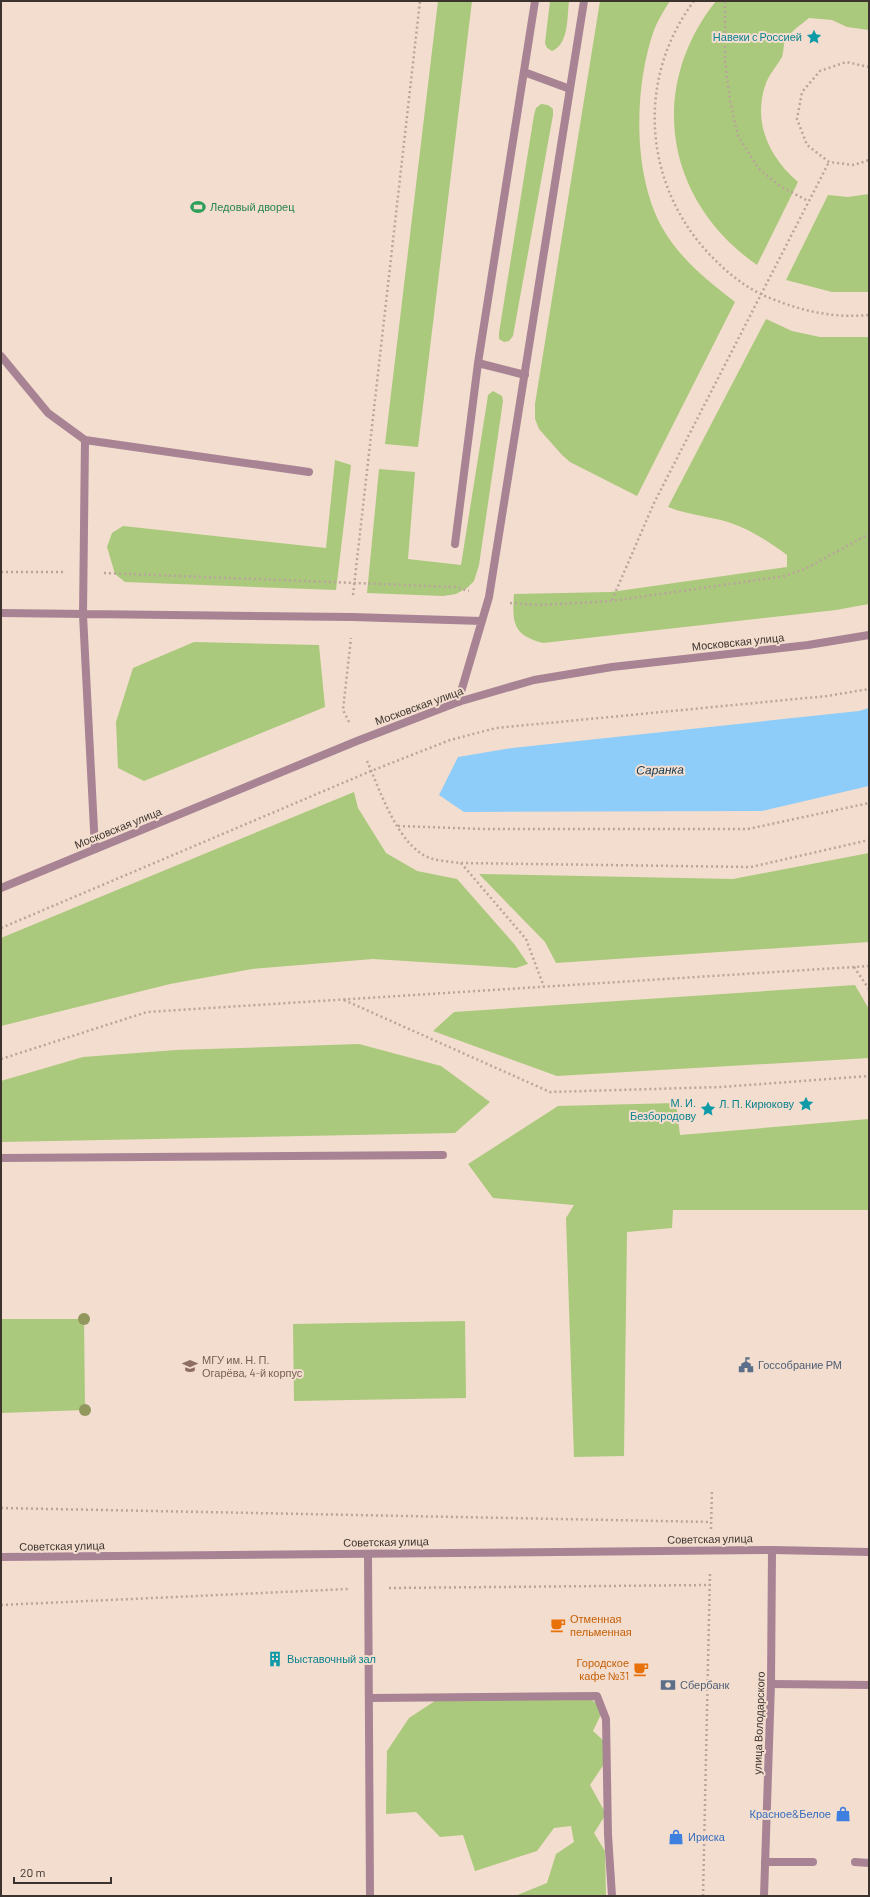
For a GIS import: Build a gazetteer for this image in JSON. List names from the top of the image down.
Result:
{
  "streets": {
    "street": ["Московская улица", "Советская улица", "улица Володарского"]
  },
  "crossings": [
    ["Советская улица", "улица Володарского"]
  ],
  "water": ["Саранка"],
  "places": {
    "place": ["Навеки с Россией", "Л. П. Кирюкову", "М. И. Безбородову"],
    "sports": ["Ледовый дворец"],
    "public building": ["Госсобрание РМ"],
    "school or university": ["МГУ им. Н. П. Огарёва, 4-й корпус"],
    "cafe": ["Отменная пельменная", "Городское кафе №31"],
    "building": ["Выставочный зал"],
    "bank": ["Сбербанк"],
    "shop": ["Красное&Белое", "Ириска"]
  },
  "scale_bar": "20 m"
}
